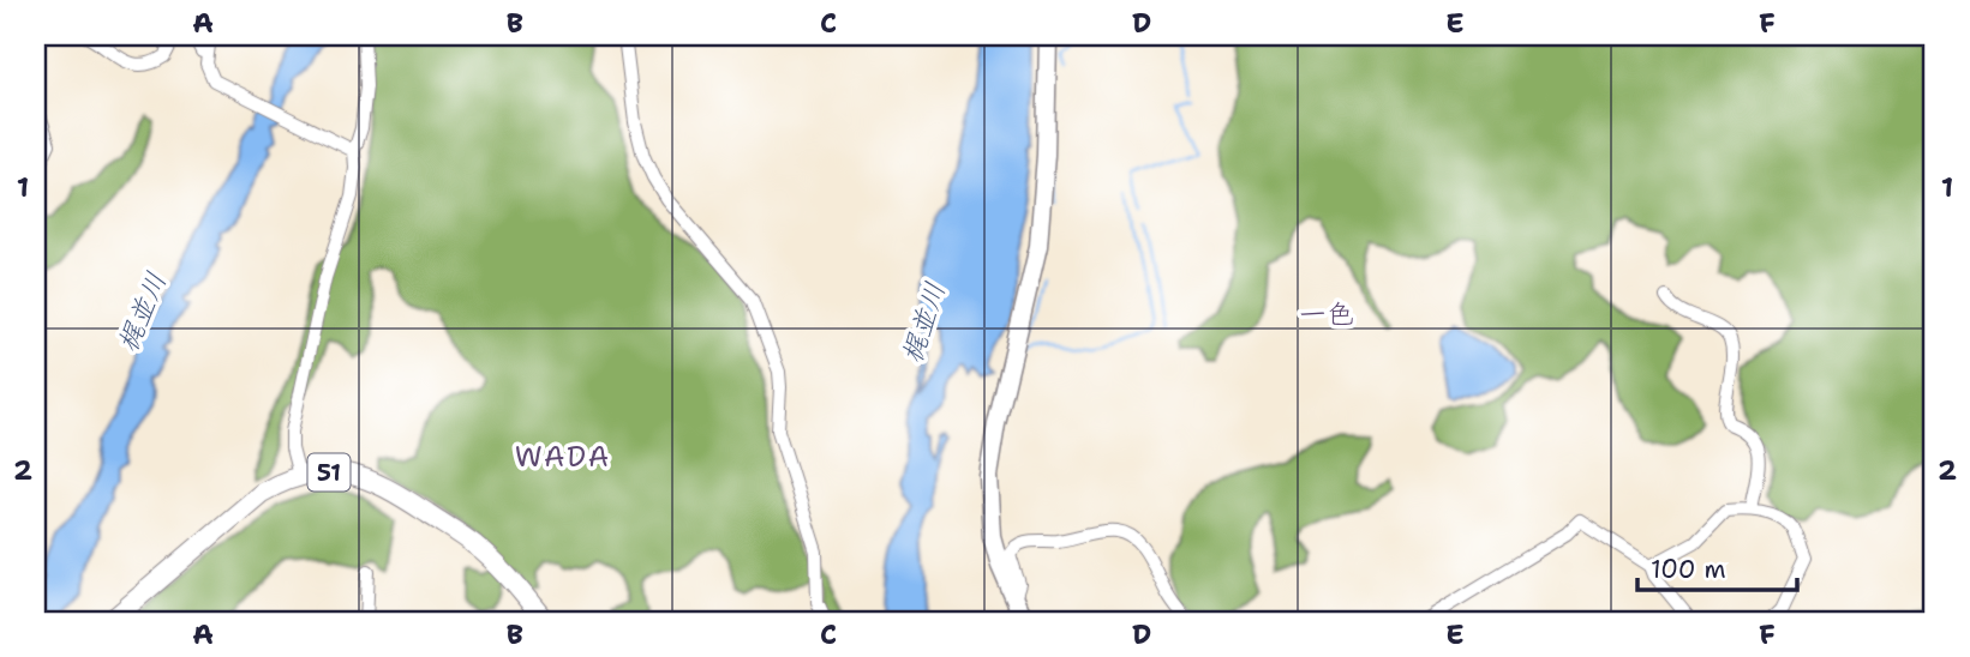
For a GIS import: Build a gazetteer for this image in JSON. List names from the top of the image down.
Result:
{
  "streets": {
    "main road": ["51"]
  },
  "districts": ["一色", "WADA"],
  "water": ["梶並川"],
  "scale_bar": "100 m",
  "grid": {
    "columns": [
      "A",
      "B",
      "C",
      "D",
      "E",
      "F"
    ],
    "rows": ["1", "2"]
  }
}
